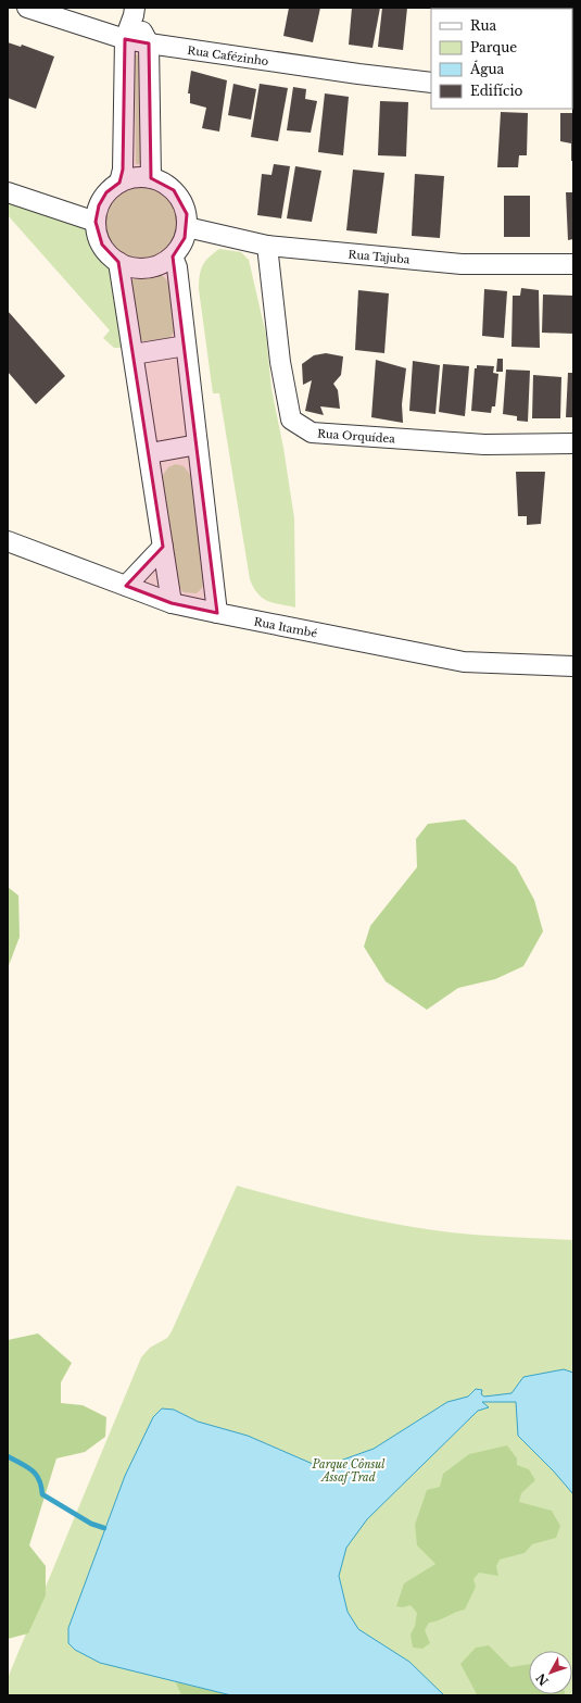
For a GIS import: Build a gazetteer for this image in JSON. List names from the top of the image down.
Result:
{
  "streets": {
    "street": [
      "Rua Cafézinho",
      "Rua Tajuba",
      "Rua Orquídea",
      "Rua Itambé"
    ]
  },
  "crossings": [
    ["Rua Tajuba", "Rua Orquídea"]
  ],
  "parks": ["Parque Cônsul Assaf Trad"],
  "legend": [
    "Rua",
    "Parque",
    "Água",
    "Edifício"
  ],
  "north": "bottom left"
}
